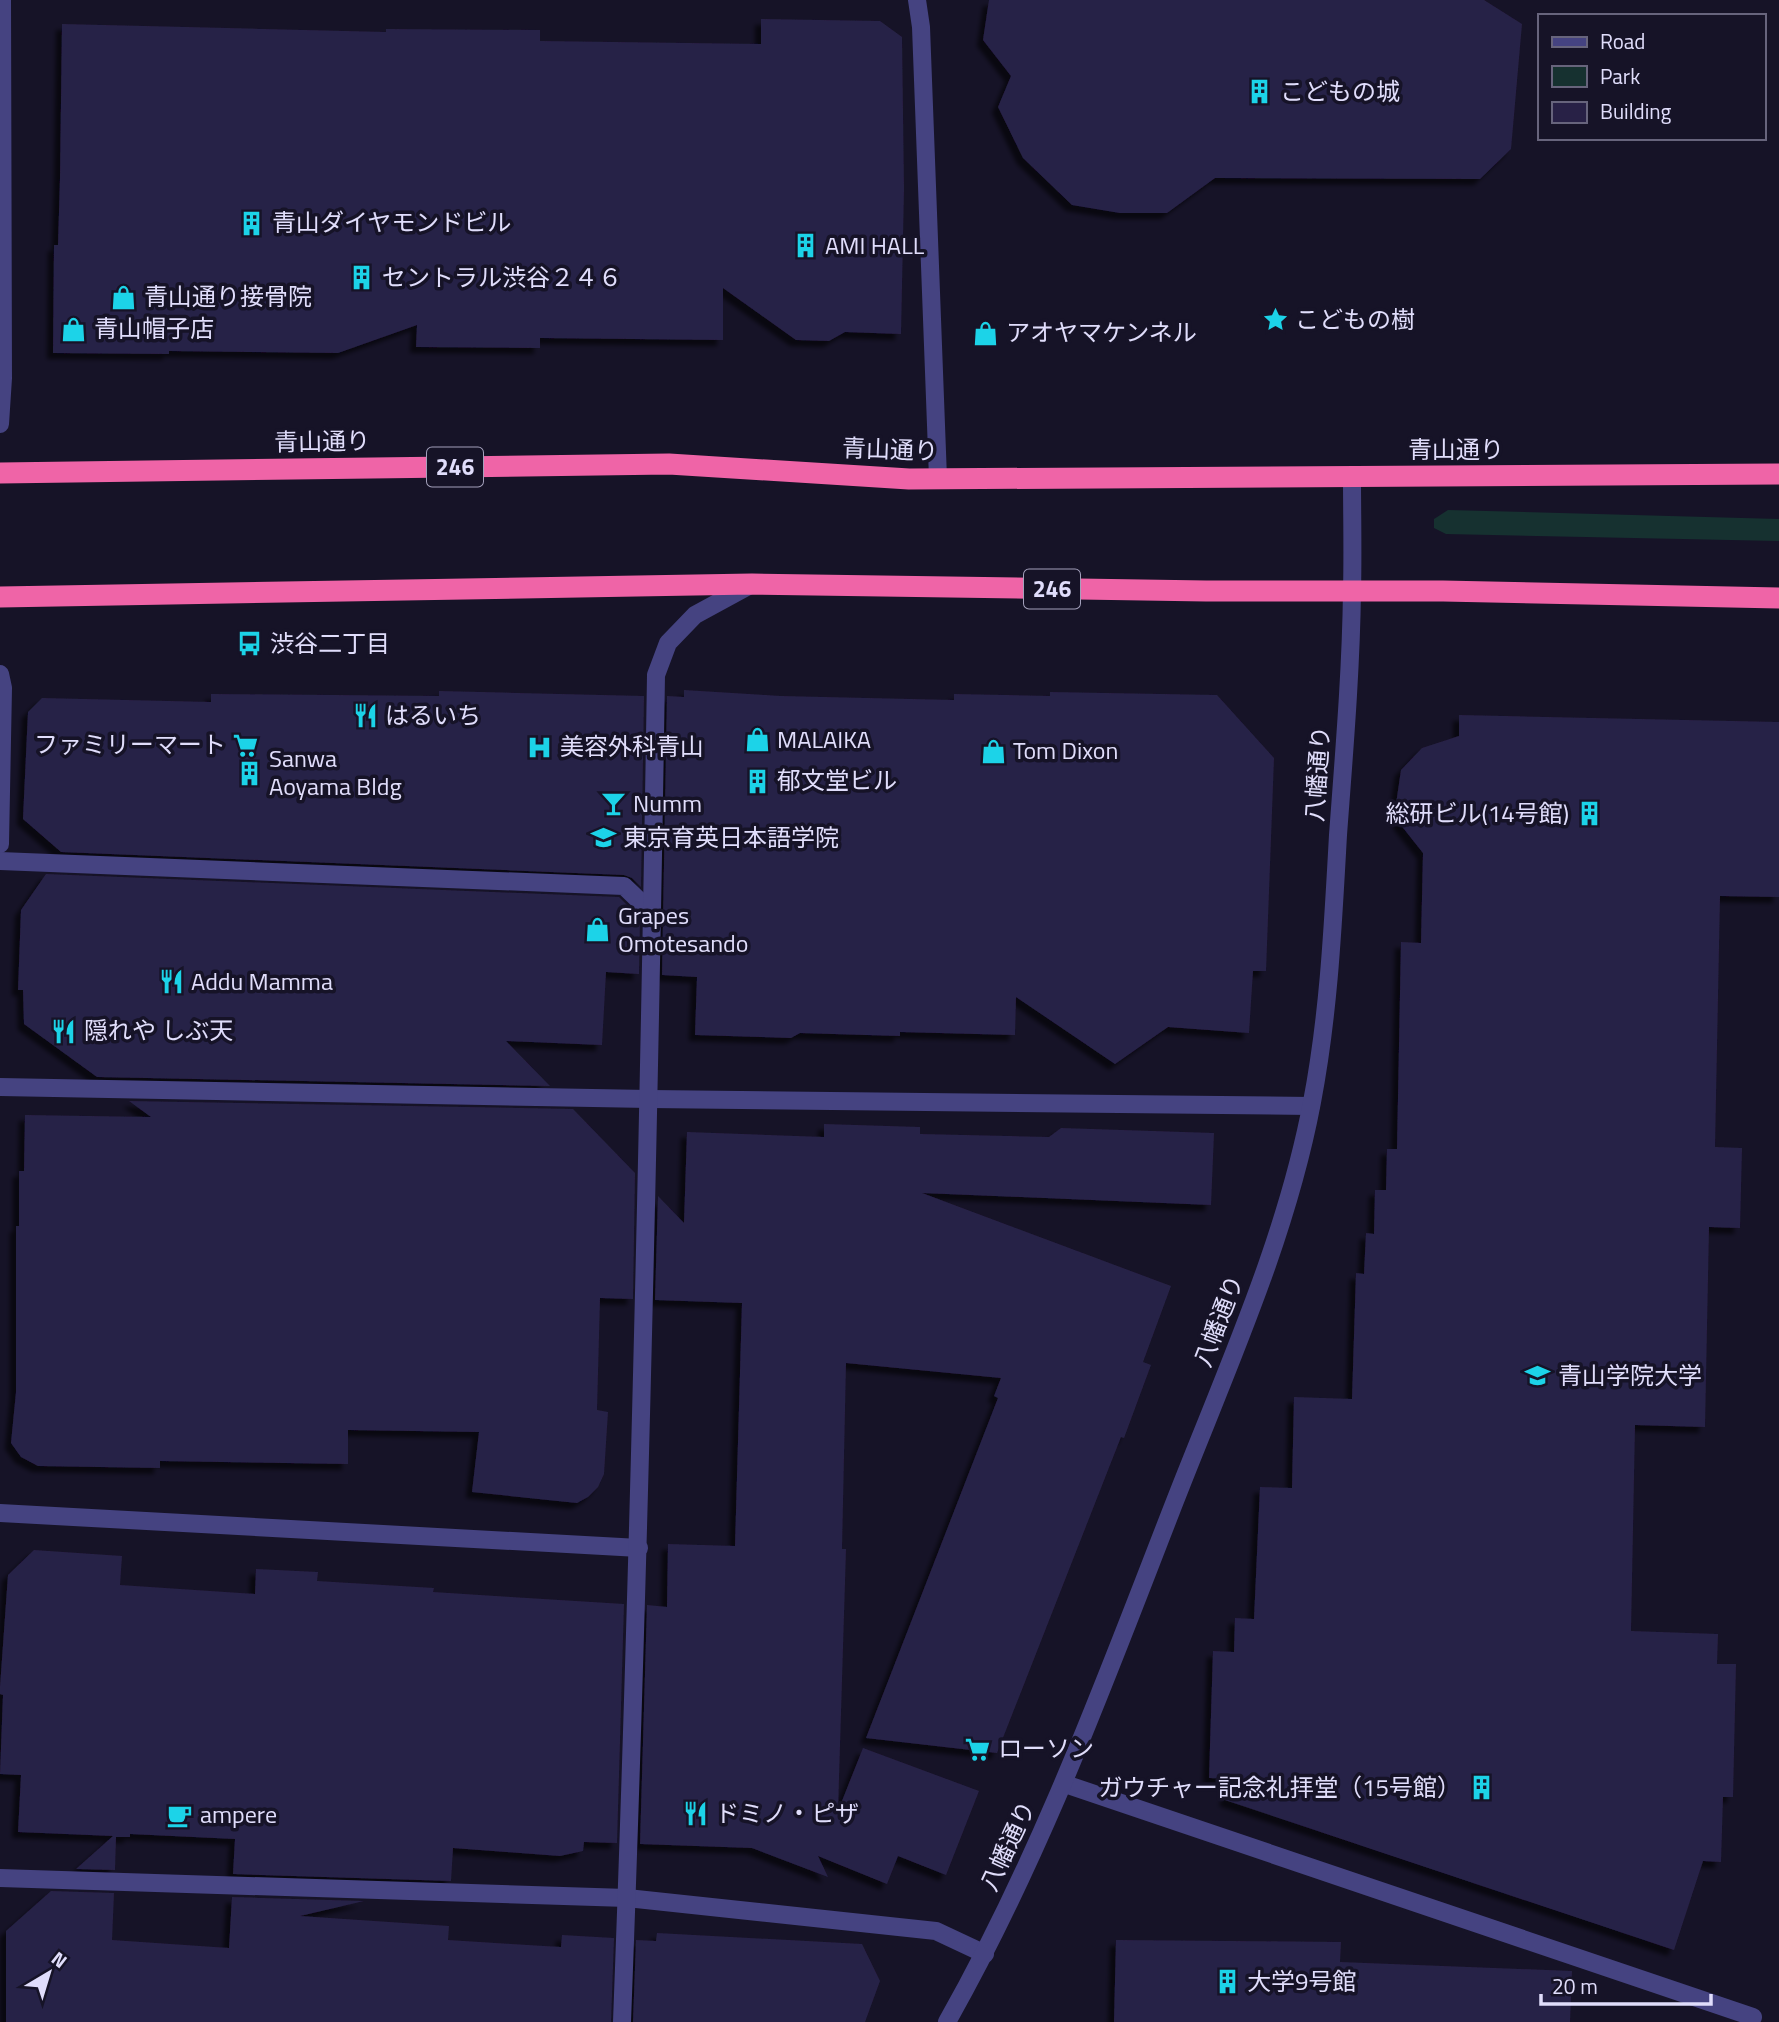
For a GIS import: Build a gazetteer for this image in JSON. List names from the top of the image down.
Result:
{
  "streets": {
    "highway": ["青山通り", "246"],
    "street": ["八幡通り"]
  },
  "crossings": [
    ["青山通り", "八幡通り"],
    ["246", "八幡通り"]
  ],
  "places": {
    "building": [
      "こどもの城",
      "青山ダイヤモンドビル",
      "AMI HALL",
      "セントラル渋谷２４６",
      "Sanwa Aoyama Bldg",
      "郁文堂ビル",
      "総研ビル(14号館)",
      "ガウチャー記念礼拝堂（15号館）",
      "大学9号館"
    ],
    "shop": [
      "青山通り接骨院",
      "青山帽子店",
      "アオヤマケンネル",
      "MALAIKA",
      "Tom Dixon",
      "Grapes Omotesando"
    ],
    "place": ["こどもの樹"],
    "bus stop": ["渋谷二丁目"],
    "restaurant": [
      "はるいち",
      "Addu Mamma",
      "隠れや しぶ天",
      "ドミノ・ピザ"
    ],
    "supermarket": ["ファミリーマート", "ローソン"],
    "hospital": ["美容外科青山"],
    "bar": ["Numm"],
    "school or university": ["東京育英日本語学院", "青山学院大学"],
    "cafe": ["ampere"]
  },
  "legend": ["Road", "Park", "Building"],
  "scale_bar": "20 m",
  "north": "top right"
}
